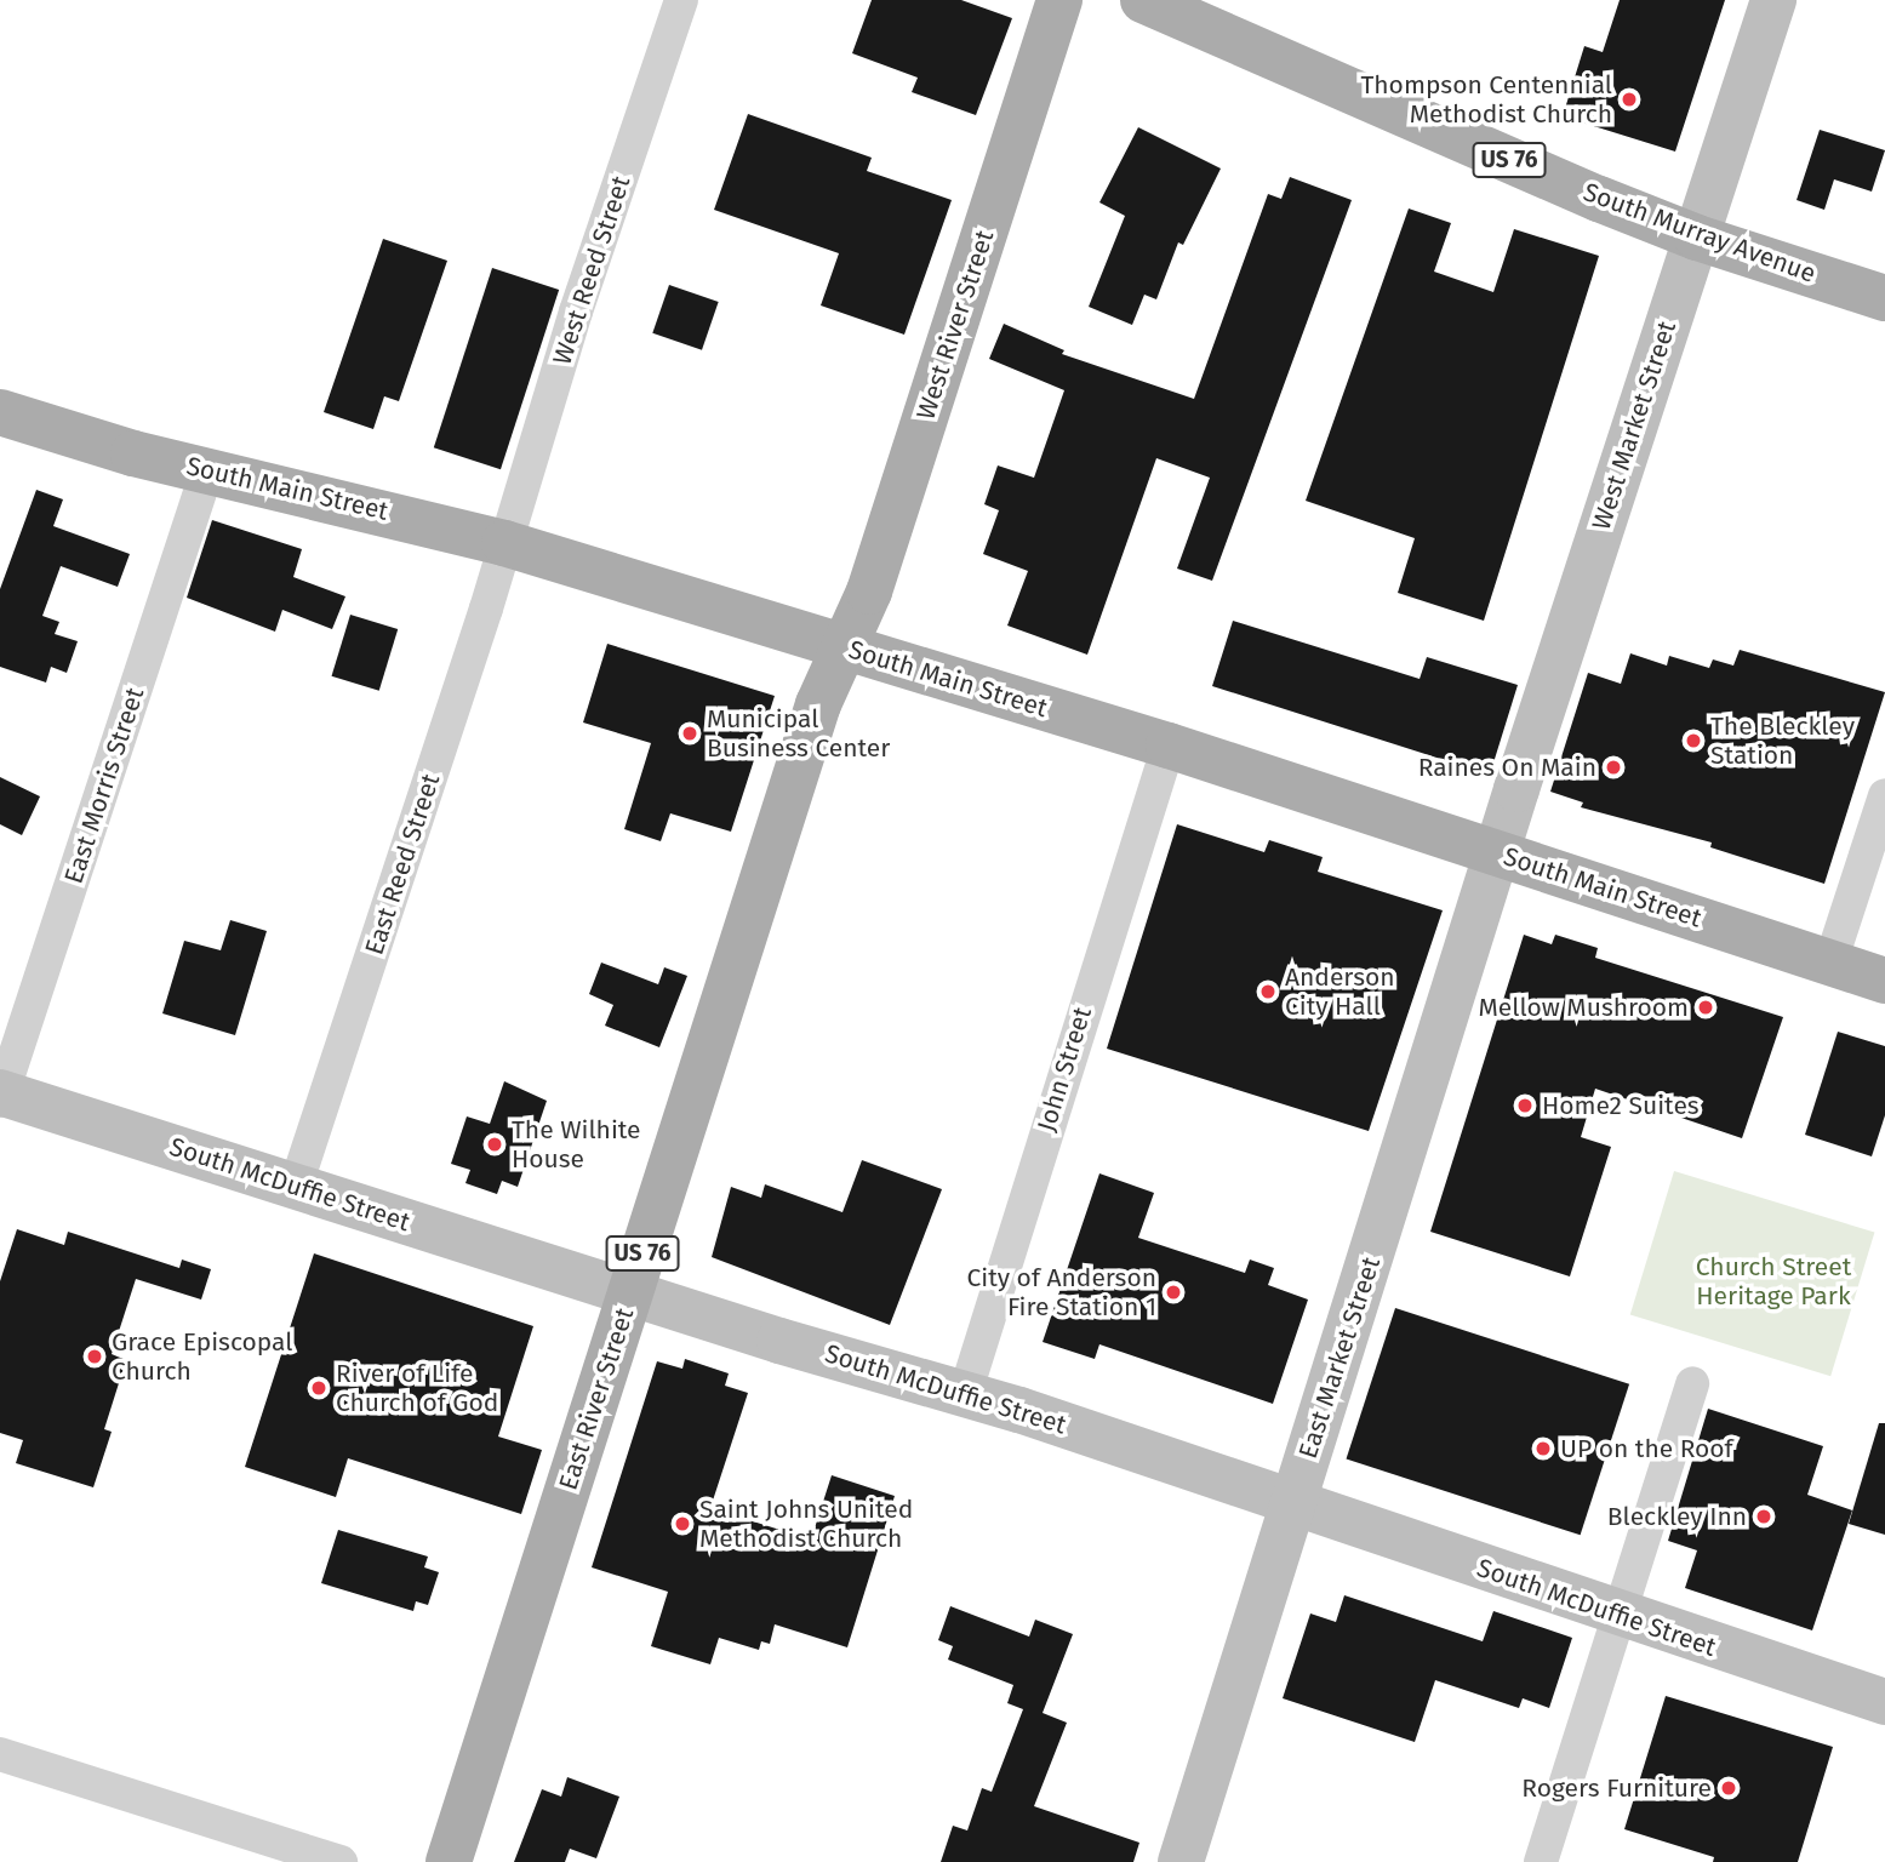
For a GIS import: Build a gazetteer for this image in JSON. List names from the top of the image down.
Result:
{
  "streets": {
    "main road": [
      "US 76",
      "South Murray Avenue",
      "West River Street",
      "South Main Street",
      "East River Street"
    ],
    "street": [
      "West Reed Street",
      "West Market Street",
      "East Morris Street",
      "East Reed Street",
      "John Street",
      "South McDuffie Street",
      "East Market Street"
    ]
  },
  "crossings": [
    ["South Murray Avenue", "West Market Street"],
    ["West Reed Street", "South Main Street"],
    ["West Reed Street", "East Reed Street"],
    ["West River Street", "South Main Street"],
    ["West River Street", "East River Street"],
    ["West Market Street", "South Main Street"],
    ["West Market Street", "East Market Street"],
    ["South Main Street", "East Morris Street"],
    ["South Main Street", "East Reed Street"],
    ["South Main Street", "John Street"],
    ["South Main Street", "East Market Street"],
    ["South Main Street", "East River Street"],
    ["East Morris Street", "South McDuffie Street"],
    ["East Reed Street", "South McDuffie Street"],
    ["John Street", "South McDuffie Street"],
    ["South McDuffie Street", "East Market Street"],
    ["South McDuffie Street", "East River Street"]
  ],
  "parks": ["Church Street Heritage Park"],
  "places": [
    "Thompson Centennial Methodist Church",
    "Municipal Business Center",
    "The Bleckley Station",
    "Raines On Main",
    "Anderson City Hall",
    "Mellow Mushroom",
    "Home2 Suites",
    "The Wilhite House",
    "City of Anderson Fire Station 1",
    "Grace Episcopal Church",
    "River of Life Church of God",
    "UP on the Roof",
    "Bleckley Inn",
    "Saint Johns United Methodist Church",
    "Rogers Furniture"
  ]
}
